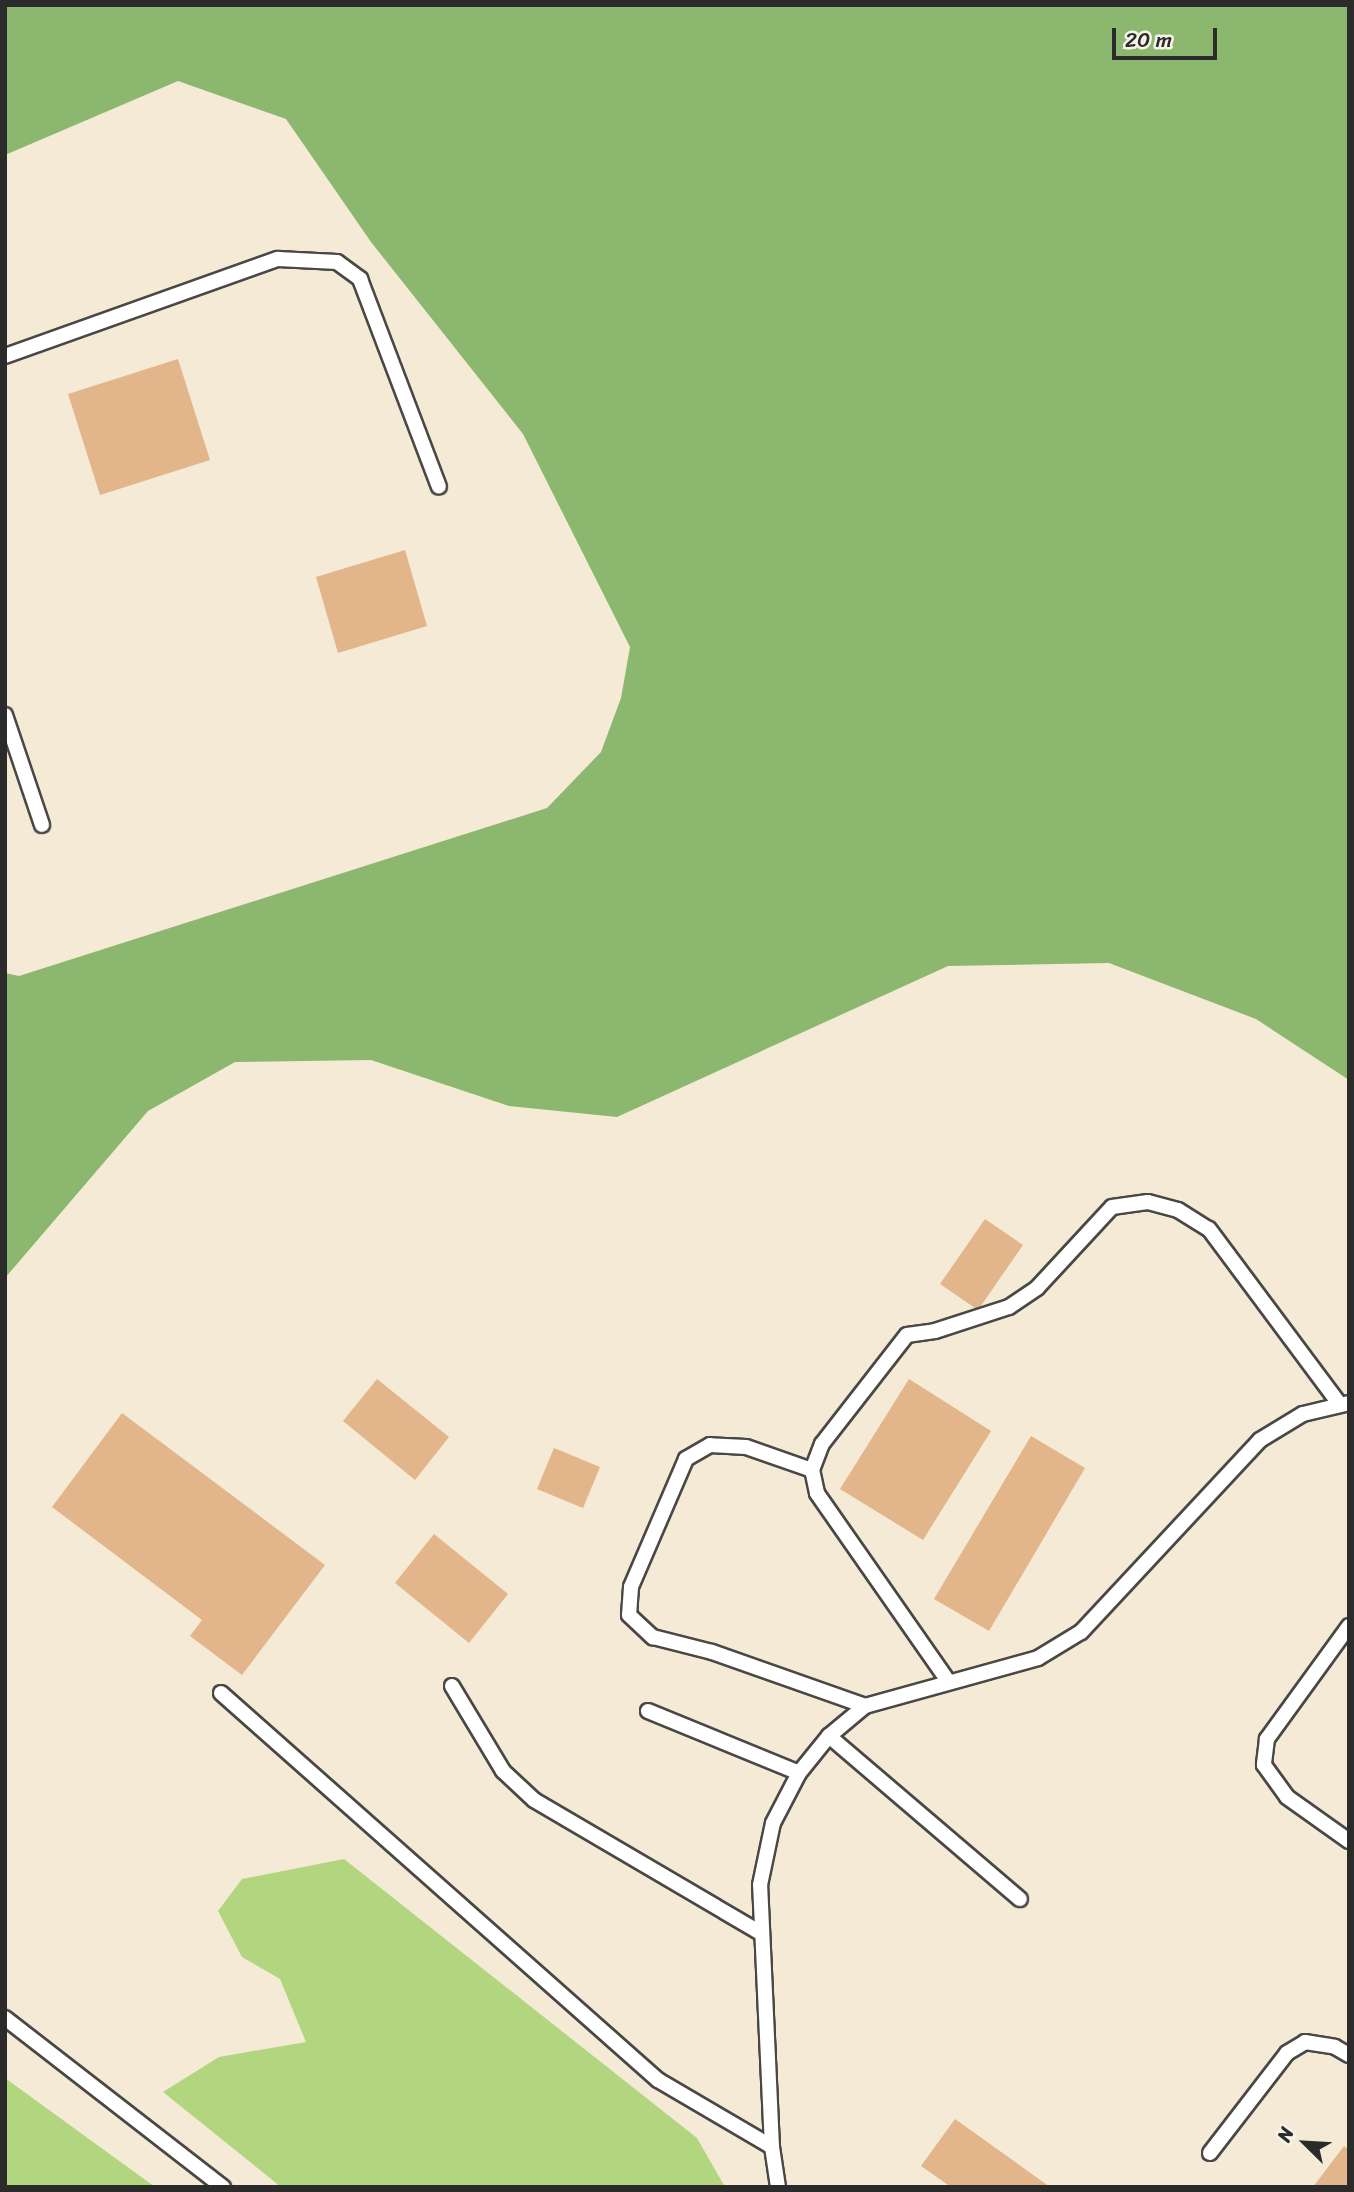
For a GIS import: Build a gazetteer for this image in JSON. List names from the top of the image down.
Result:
{
  "scale_bar": "20 m",
  "north": "top left"
}
